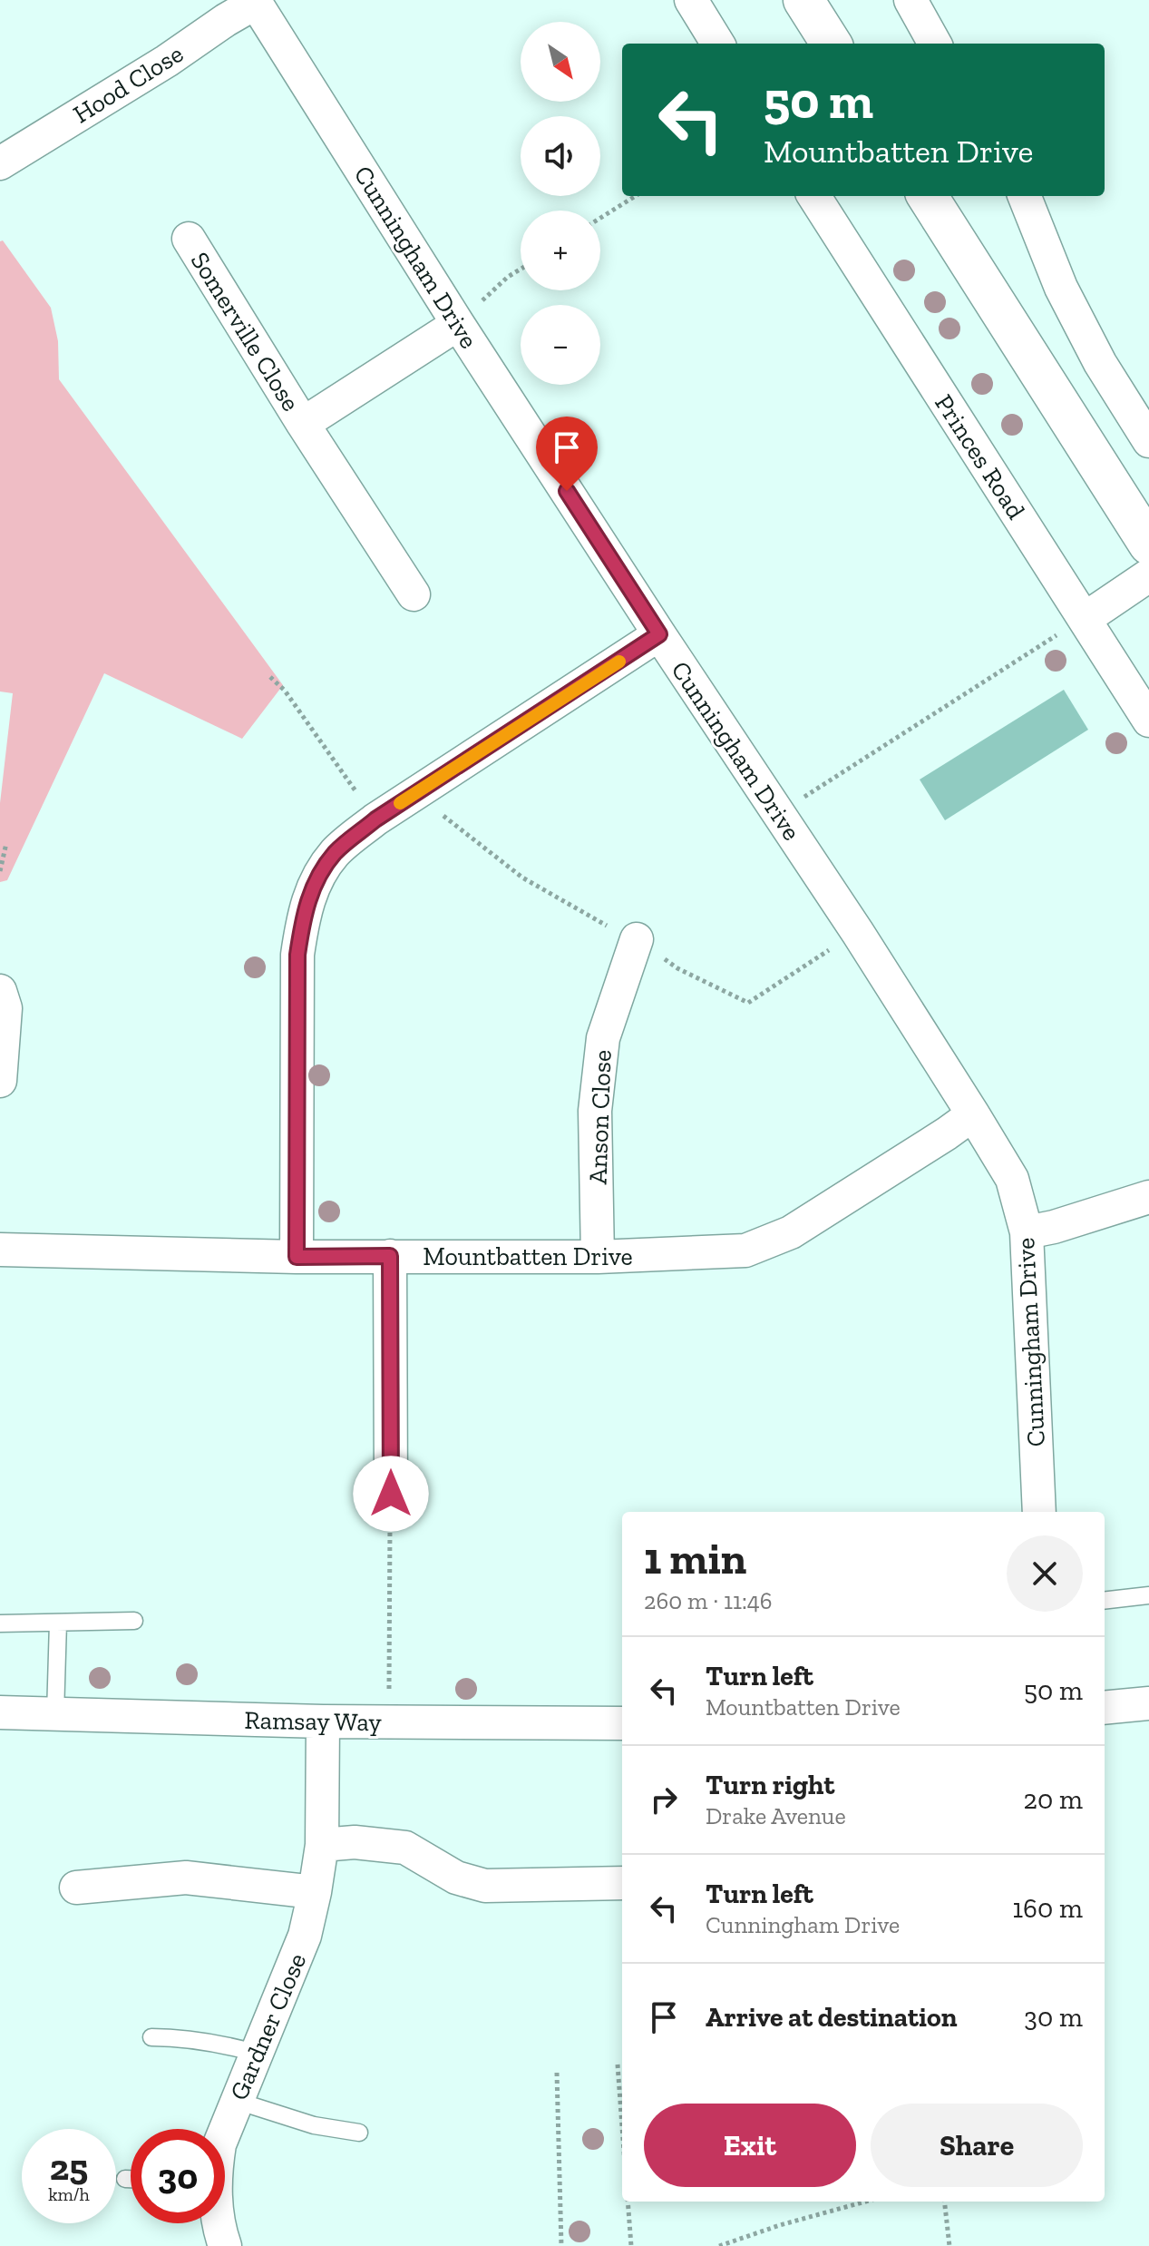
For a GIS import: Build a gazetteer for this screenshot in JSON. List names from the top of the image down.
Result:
{
  "streets": {
    "street": [
      "Hood Close",
      "Cunningham Drive",
      "Somerville Close",
      "Princes Road",
      "Anson Close",
      "Mountbatten Drive",
      "Ramsay Way",
      "Gardner Close"
    ]
  },
  "crossings": [
    ["Hood Close", "Cunningham Drive"],
    ["Cunningham Drive", "Somerville Close"],
    ["Cunningham Drive", "Mountbatten Drive"],
    ["Anson Close", "Mountbatten Drive"],
    ["Ramsay Way", "Gardner Close"]
  ],
  "north": "bottom right",
  "page": {
    "map_buttons": ["+", "−"],
    "turn": ["50 m", "Mountbatten Drive"],
    "heading": ["1 min", "260 m · 11:46"],
    "list": [
      {
        "name": "Turn left",
        "note": "Mountbatten Drive",
        "value": "50 m"
      },
      {
        "name": "Turn right",
        "note": "Drake Avenue",
        "value": "20 m"
      },
      {
        "name": "Turn left",
        "note": "Cunningham Drive",
        "value": "160 m"
      },
      {
        "name": "Arrive at destination",
        "value": "30 m"
      }
    ],
    "buttons": ["Exit", "Share"],
    "speed": "25 km/h",
    "limit": "30"
  }
}
